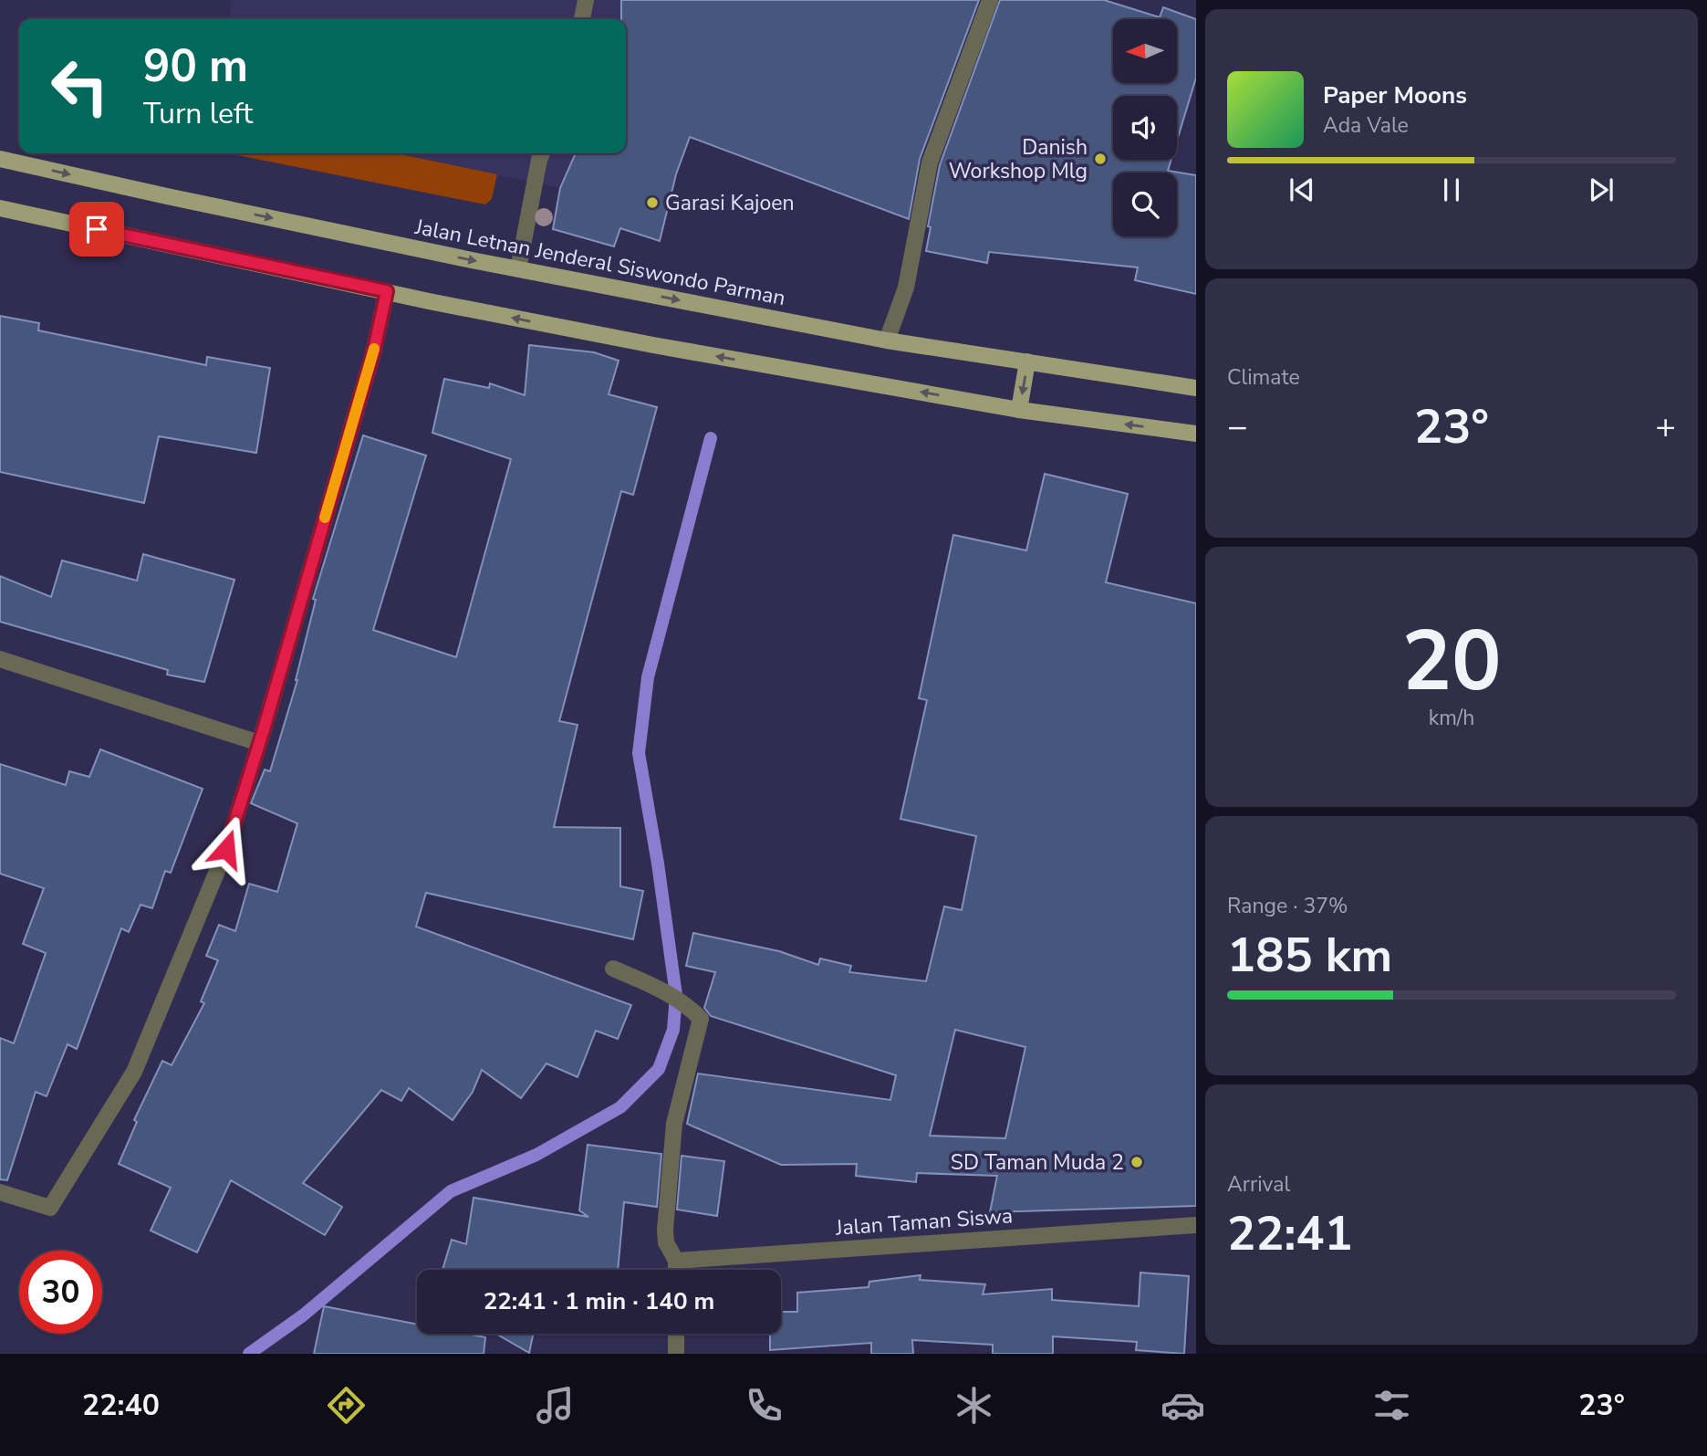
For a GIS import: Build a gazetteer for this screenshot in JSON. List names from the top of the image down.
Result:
{
  "streets": {
    "main road": ["Jalan Letnan Jenderal Siswondo Parman"],
    "street": ["Jalan Taman Siswa"]
  },
  "places": ["Danish Workshop Mlg", "Garasi Kajoen", "SD Taman Muda 2"],
  "north": "left",
  "page": {
    "turn": ["90 m", "Turn left"],
    "song": ["Paper Moons", "Ada Vale"],
    "tile": [
      "Climate",
      ["20", "km/h"],
      ["Range · 37%", "185 km"],
      ["Arrival", "22:41"]
    ],
    "heat": ["−", "23°", "+"],
    "limit": "30",
    "trip": "22:41 · 1 min · 140 m",
    "tabs": ["22:40", "23°"]
  }
}
